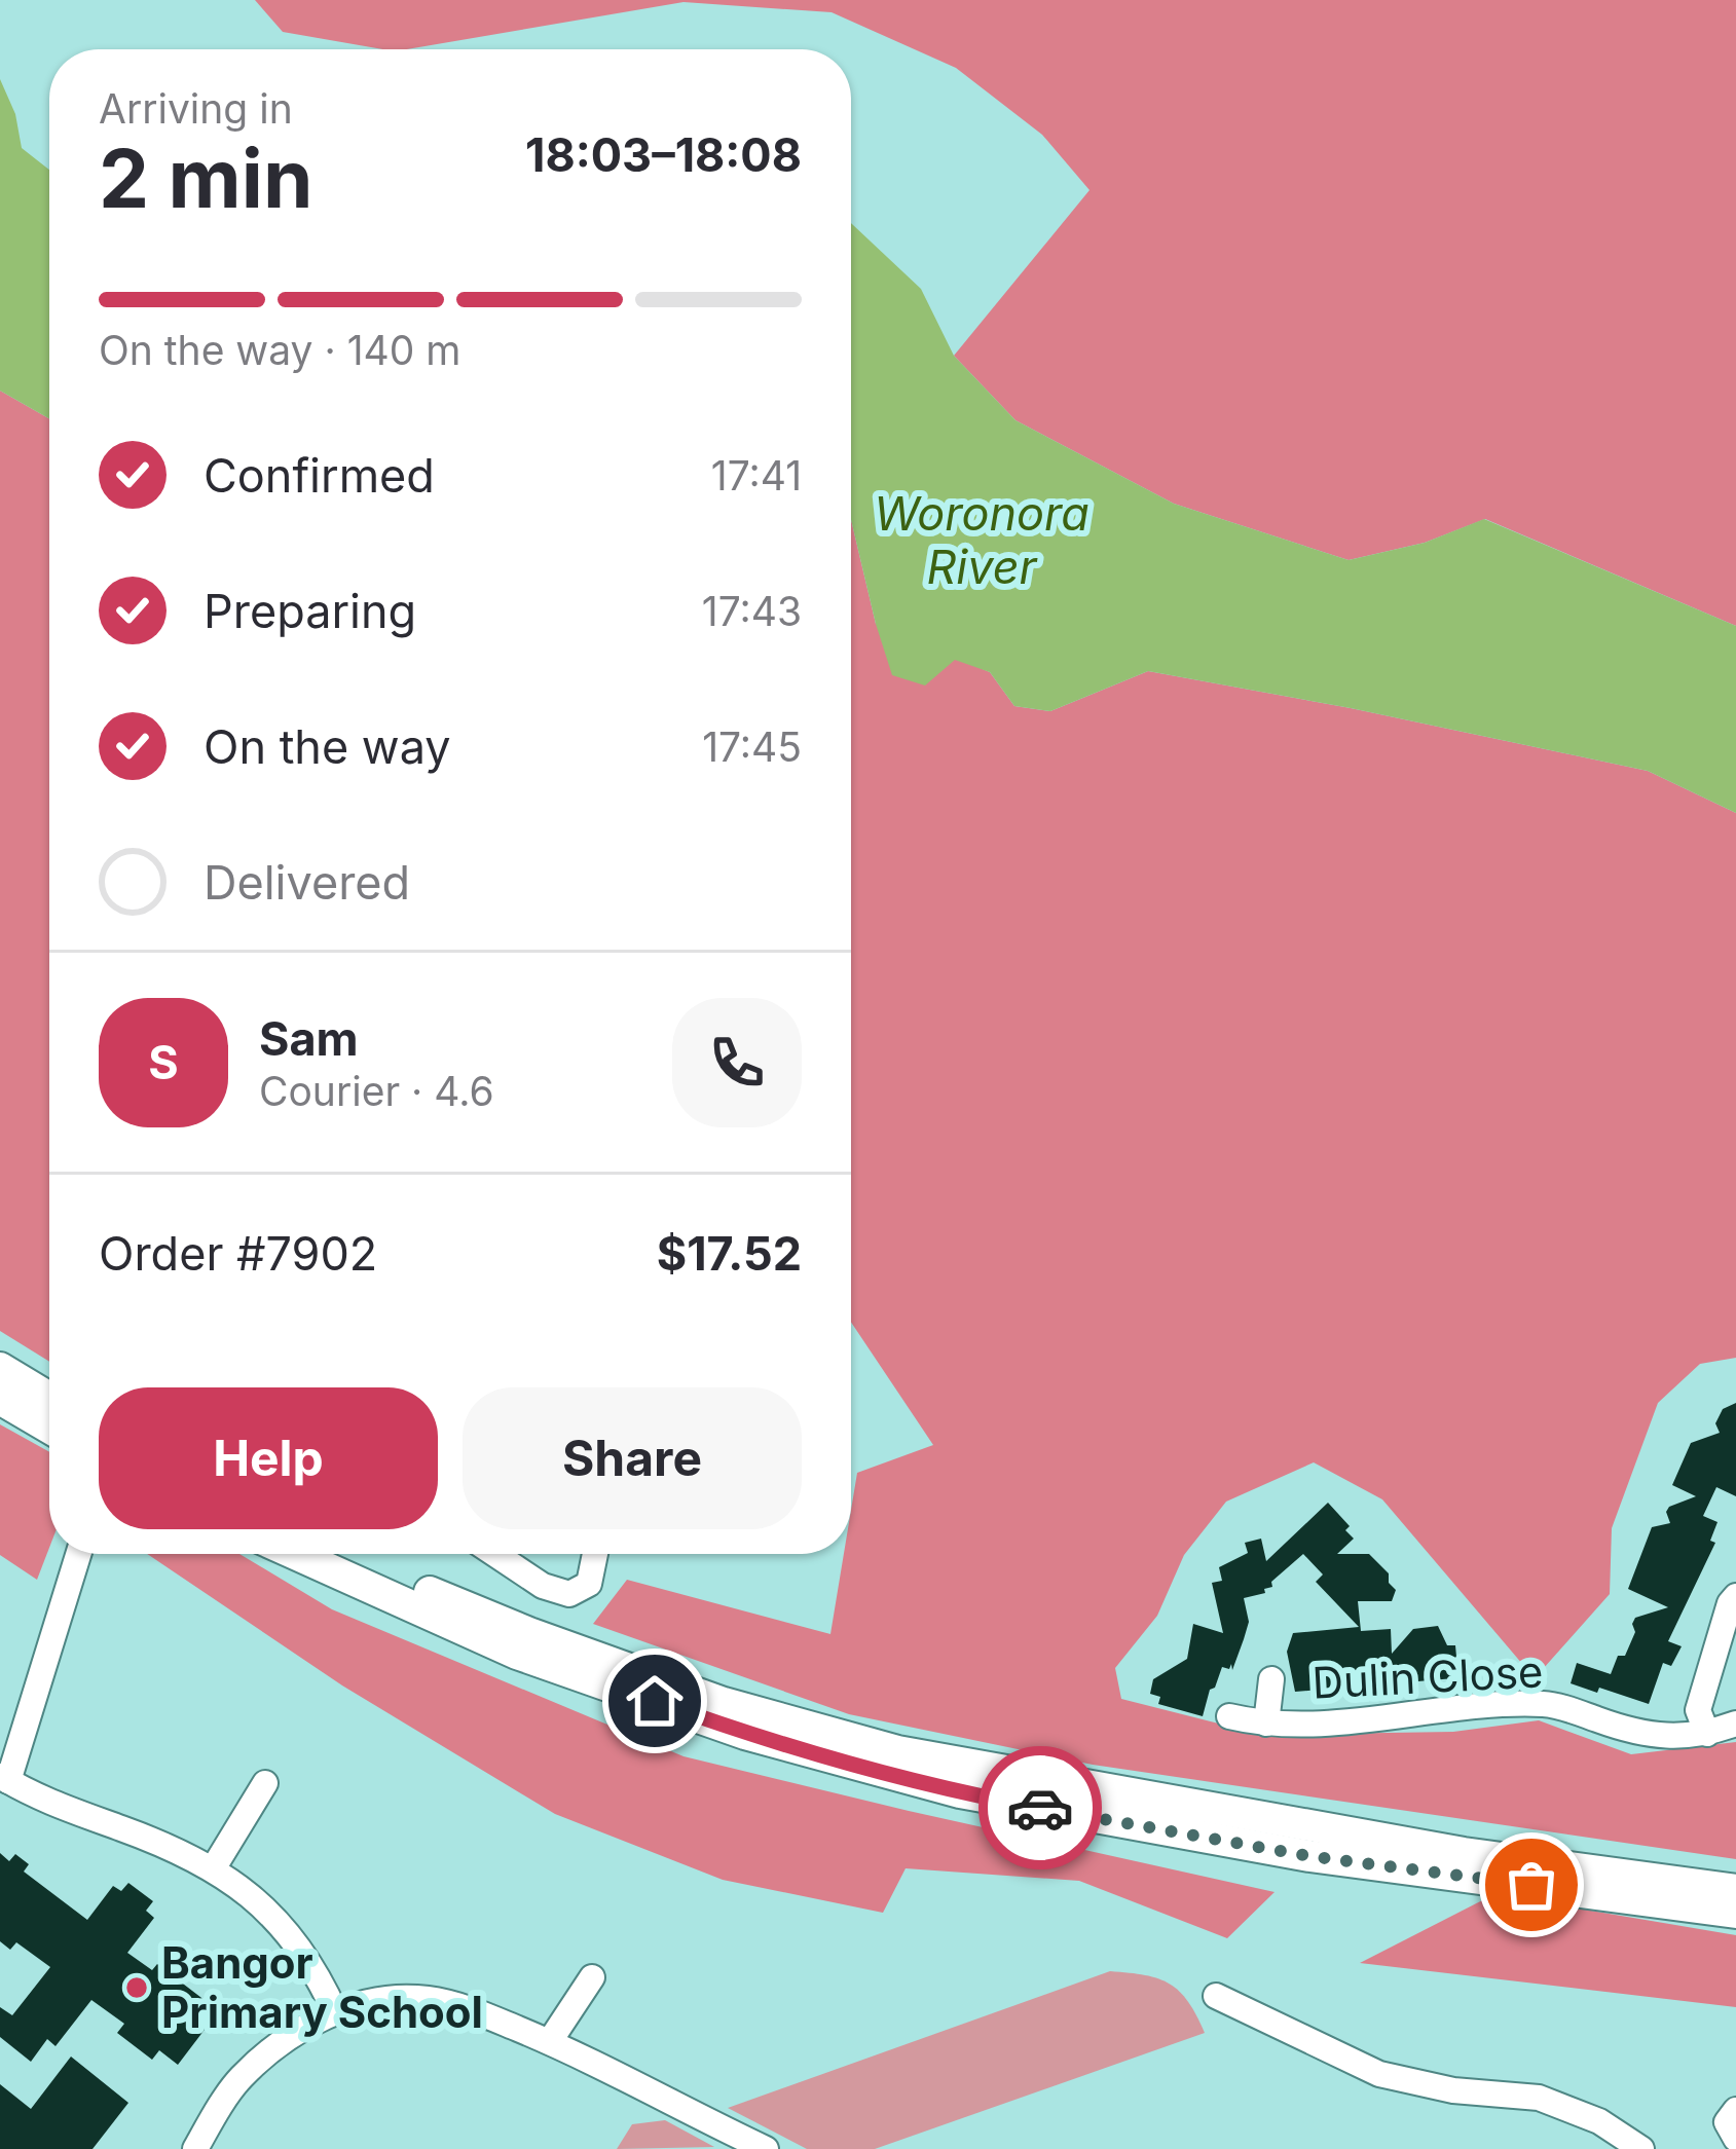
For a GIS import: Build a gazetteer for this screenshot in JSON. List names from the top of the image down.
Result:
{
  "streets": {
    "street": ["Dulin Close"]
  },
  "water": ["Woronora River"],
  "places": ["Bangor Primary School"],
  "page": {
    "heading": ["2 min", "Arriving in", "18:03–18:08"],
    "panel": [
      "Sam",
      "Courier · 4.6",
      "Order #7902",
      "$17.52"
    ],
    "bar": "On the way · 140 m",
    "list": [
      ["Confirmed", "17:41"],
      ["Preparing", "17:43"],
      ["On the way", "17:45"],
      "Delivered"
    ],
    "round": "S",
    "buttons": ["Help", "Share"]
  }
}
